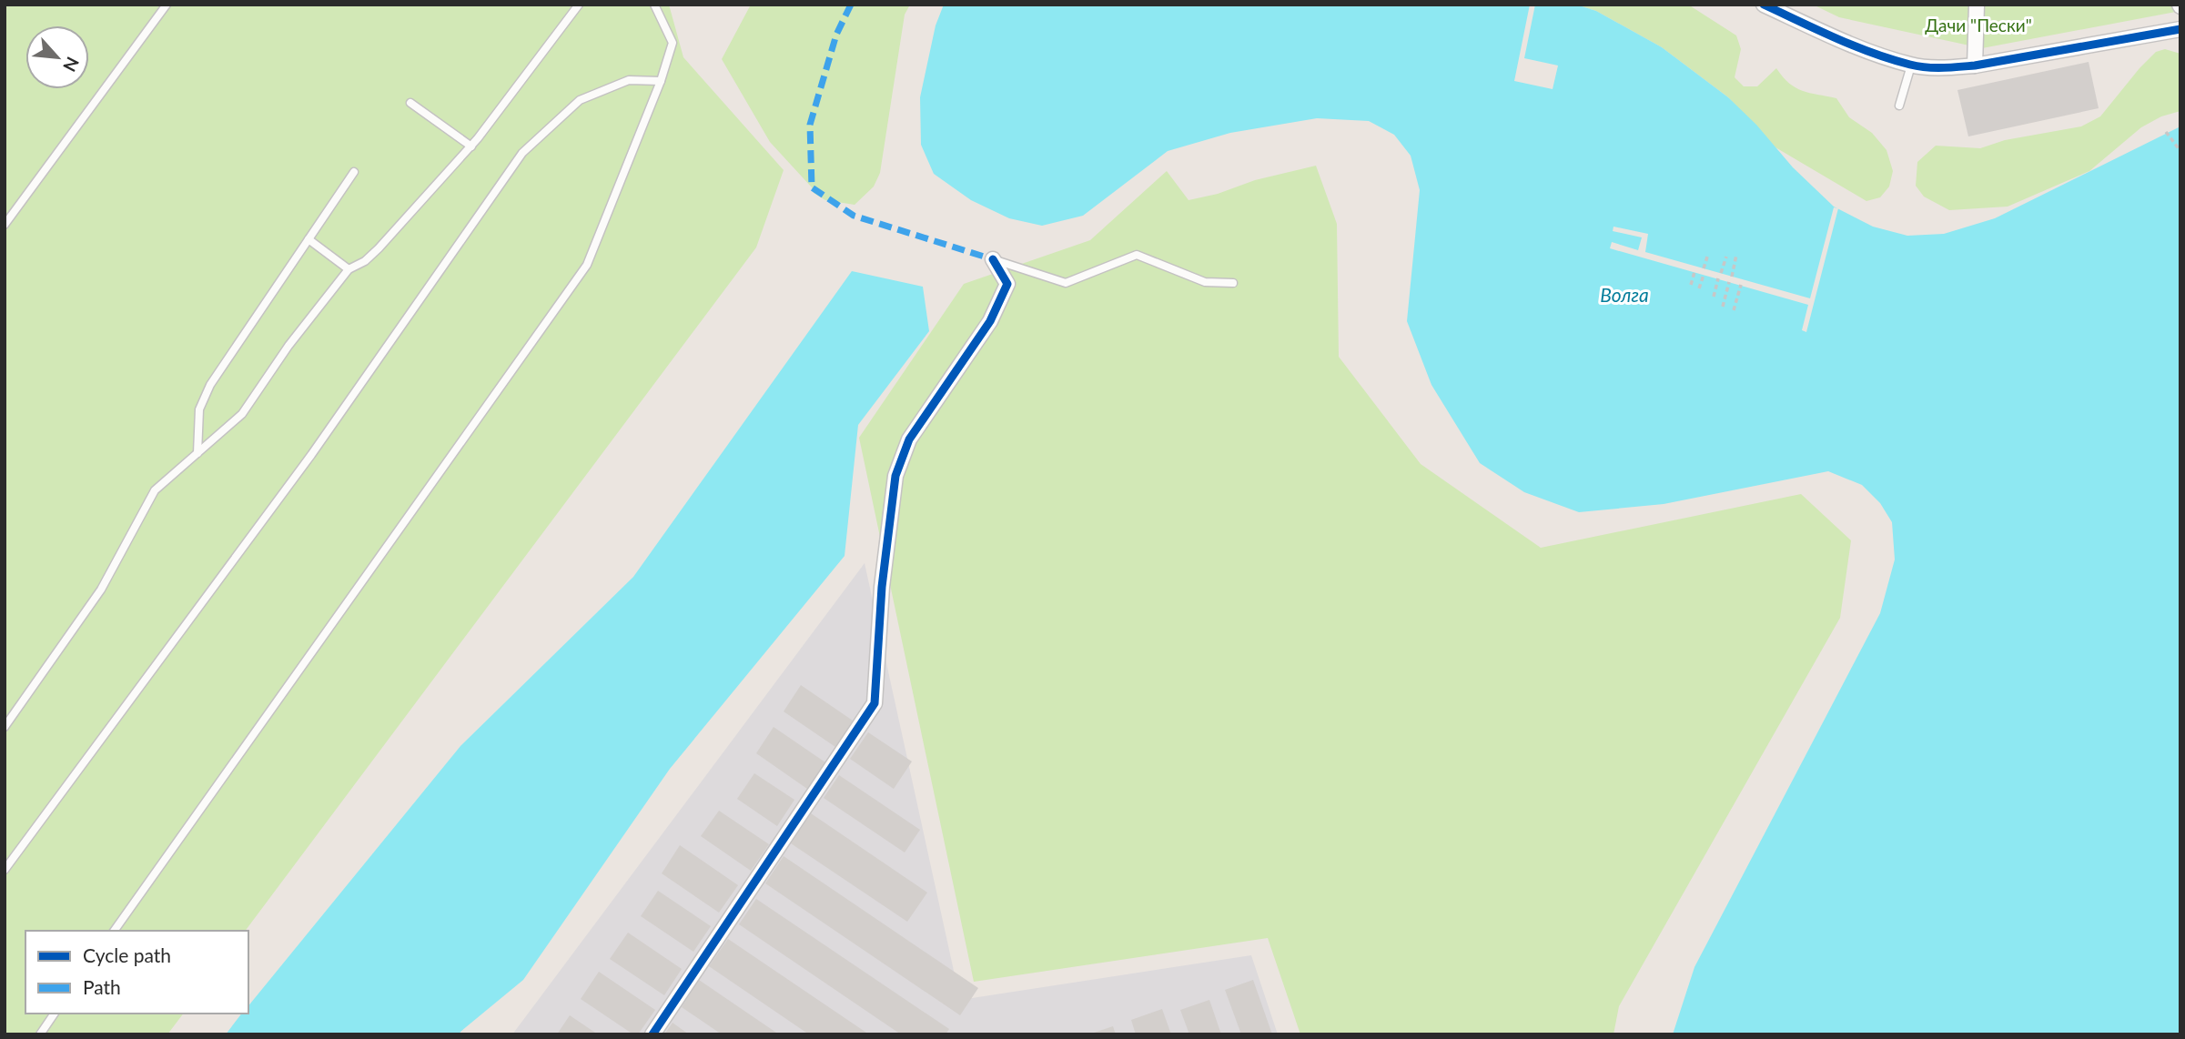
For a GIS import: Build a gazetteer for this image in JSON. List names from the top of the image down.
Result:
{
  "water": ["Волга"],
  "parks": ["Дачи \"Пески\""],
  "legend": ["Cycle path", "Path"],
  "north": "bottom right"
}
